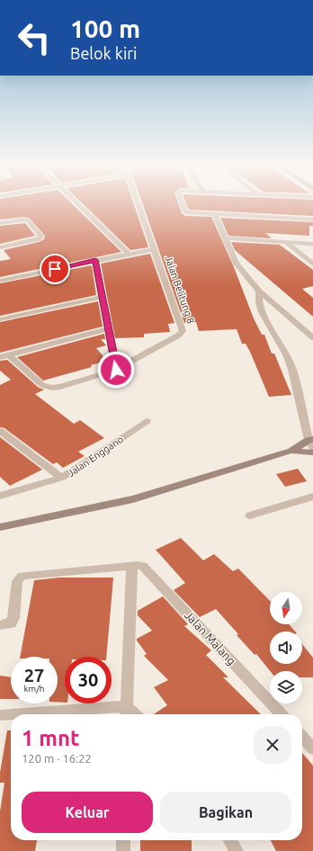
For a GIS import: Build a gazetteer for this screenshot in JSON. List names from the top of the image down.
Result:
{
  "streets": {
    "street": ["Jalan Belitung 8", "Jalan Enggano", "Jalan Malang"]
  },
  "north": "bottom",
  "page": {
    "turn": ["100 m", "Belok kiri"],
    "speed": "27 km/h",
    "limit": "30",
    "heading": ["1 mnt", "120 m · 16:22"],
    "buttons": ["Keluar", "Bagikan"]
  }
}
